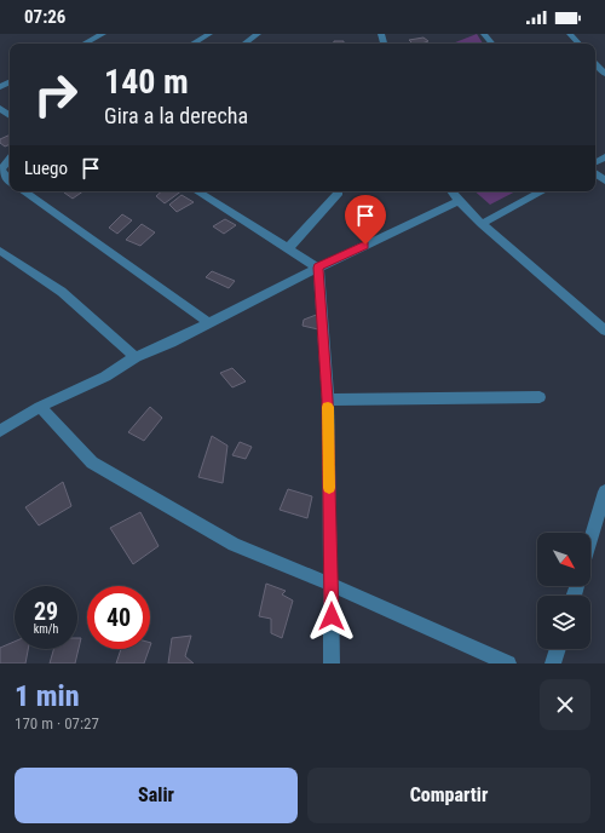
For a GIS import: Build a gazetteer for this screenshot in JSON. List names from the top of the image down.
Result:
{
  "north": "bottom right",
  "page": {
    "status": "07:26",
    "turn": ["140 m", "Gira a la derecha"],
    "then": "Luego",
    "speed": "29 km/h",
    "limit": "40",
    "heading": ["1 min", "170 m · 07:27"],
    "buttons": ["Salir", "Compartir"]
  }
}
